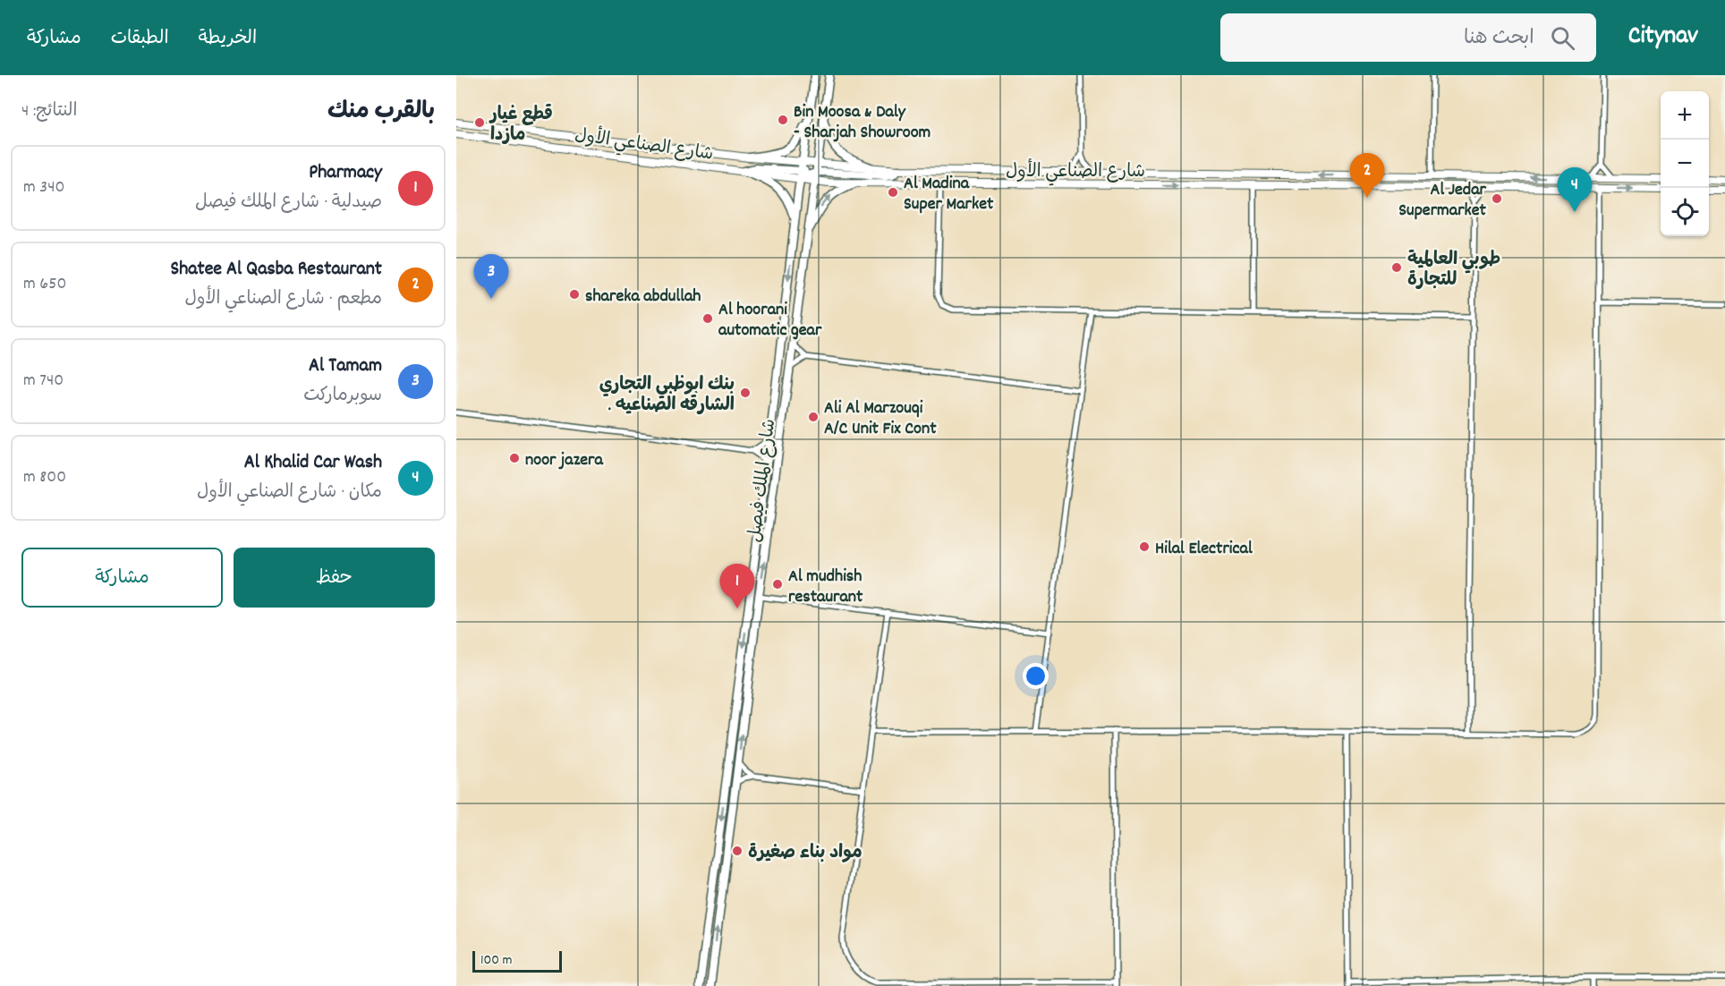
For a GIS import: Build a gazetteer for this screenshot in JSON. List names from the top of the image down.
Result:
{
  "streets": {
    "main road": ["شارع الصناعي الأول", "شارع الملك فيصل"]
  },
  "crossings": [
    ["شارع الصناعي الأول", "شارع الملك فيصل"]
  ],
  "places": [
    "Bin Moosa & Daly - Sharjah Showroom",
    "قطع غيار مازدا",
    "Al Madina Super Market",
    "Al Jedar Supermarket",
    "طوبي العالمية للتجارة",
    "shareka abdullah",
    "Al hoorani automatic gear",
    "بنك ابوظبي التجاري . الشارقه الصناعيه",
    "Ali Al Marzouqi A/C Unit Fix Cont",
    "noor jazera",
    "Hilal Electrical",
    "Al mudhish restaurant",
    "مواد بناء صغيرة"
  ],
  "scale_bar": "100 m",
  "page": {
    "header": "Citynav",
    "search": "ابحث هنا",
    "nav": ["الخريطة", "الطبقات", "مشاركة"],
    "heading": ["بالقرب منك", "النتائج: 4"],
    "map_buttons": ["+", "−"],
    "list": [
      {
        "mark": "1",
        "name": "Pharmacy",
        "note": "صيدلية · شارع الملك فيصل",
        "value": "340 m"
      },
      {
        "mark": "2",
        "name": "Shatee Al Qasba Restaurant",
        "note": "مطعم · شارع الصناعي الأول",
        "value": "650 m"
      },
      {
        "mark": "3",
        "name": "Al Tamam",
        "note": "سوبرماركت",
        "value": "740 m"
      },
      {
        "mark": "4",
        "name": "Al Khalid Car Wash",
        "note": "مكان · شارع الصناعي الأول",
        "value": "800 m"
      }
    ],
    "pins": [
      "2",
      "4",
      "3",
      "1"
    ],
    "buttons": ["حفظ", "مشاركة"],
    "scale": "100 m"
  }
}
